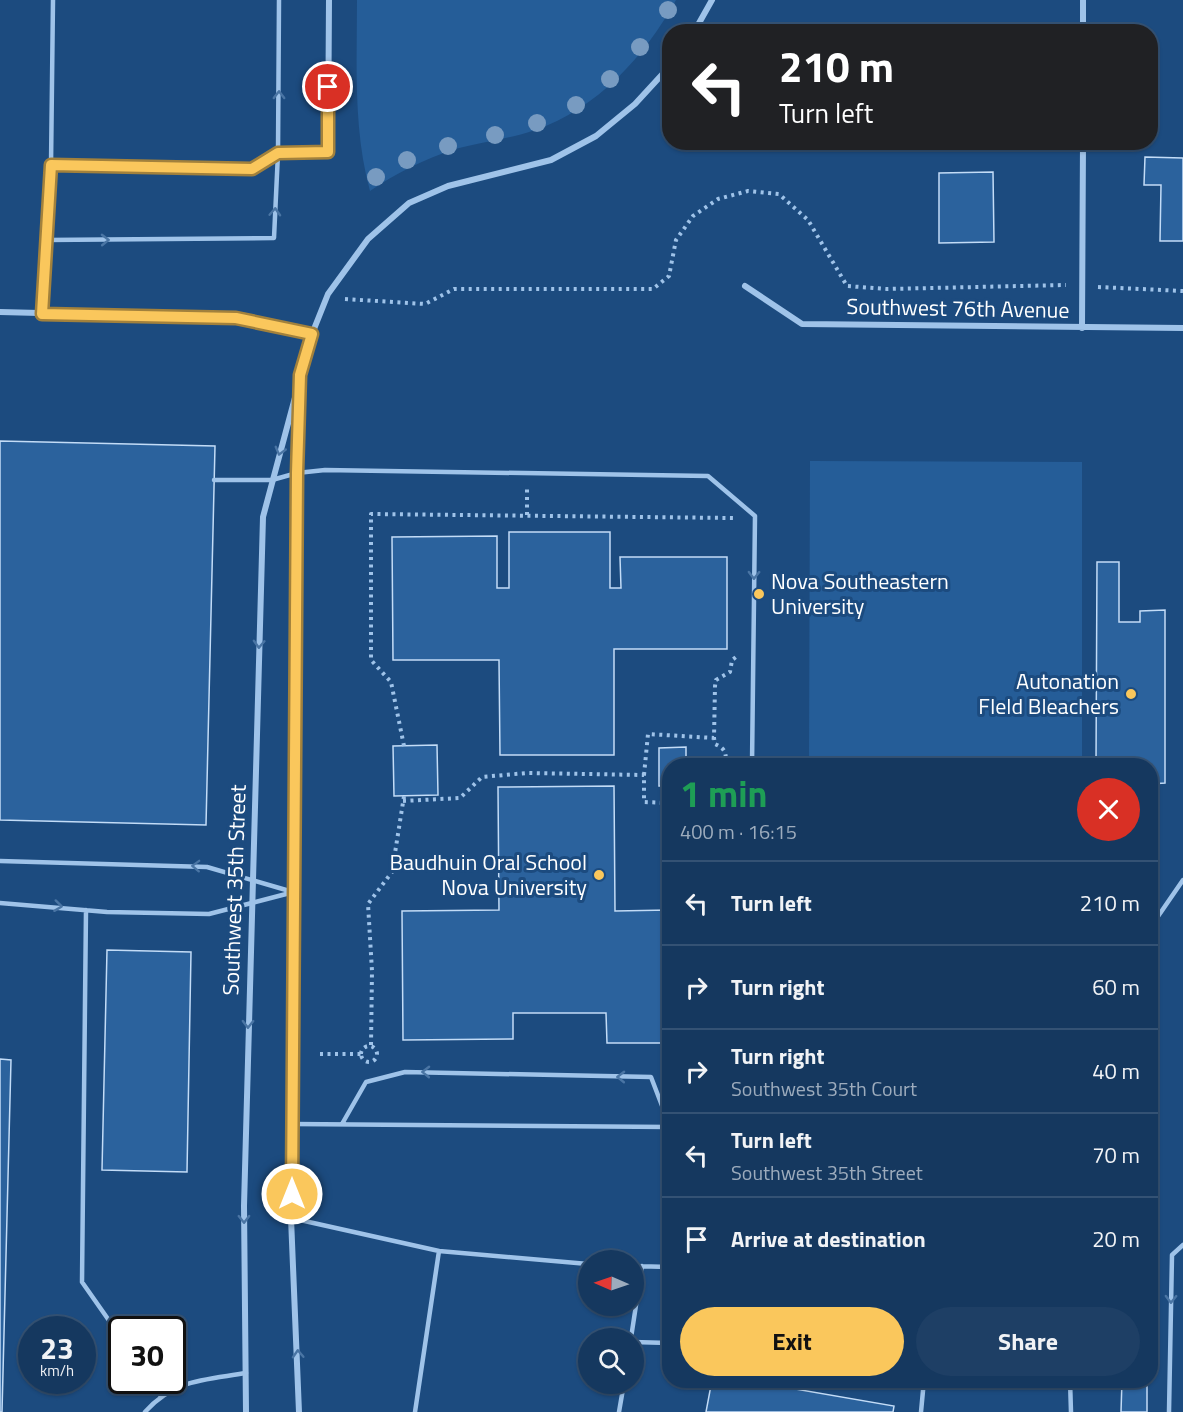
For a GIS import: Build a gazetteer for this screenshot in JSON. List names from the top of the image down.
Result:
{
  "streets": {
    "street": ["Southwest 76th Avenue", "Southwest 35th Street"]
  },
  "places": ["Nova Southeastern University", "Autonation FIeld Bleachers", "Baudhuin Oral School Nova University"],
  "north": "left",
  "page": {
    "turn": ["210 m", "Turn left"],
    "heading": ["1 min", "400 m · 16:15"],
    "list": [
      {
        "name": "Turn left",
        "value": "210 m"
      },
      {
        "name": "Turn right",
        "value": "60 m"
      },
      {
        "name": "Turn right",
        "note": "Southwest 35th Court",
        "value": "40 m"
      },
      {
        "name": "Turn left",
        "note": "Southwest 35th Street",
        "value": "70 m"
      },
      {
        "name": "Arrive at destination",
        "value": "20 m"
      }
    ],
    "buttons": ["Exit", "Share"],
    "speed": "23 km/h",
    "limit": "30"
  }
}
